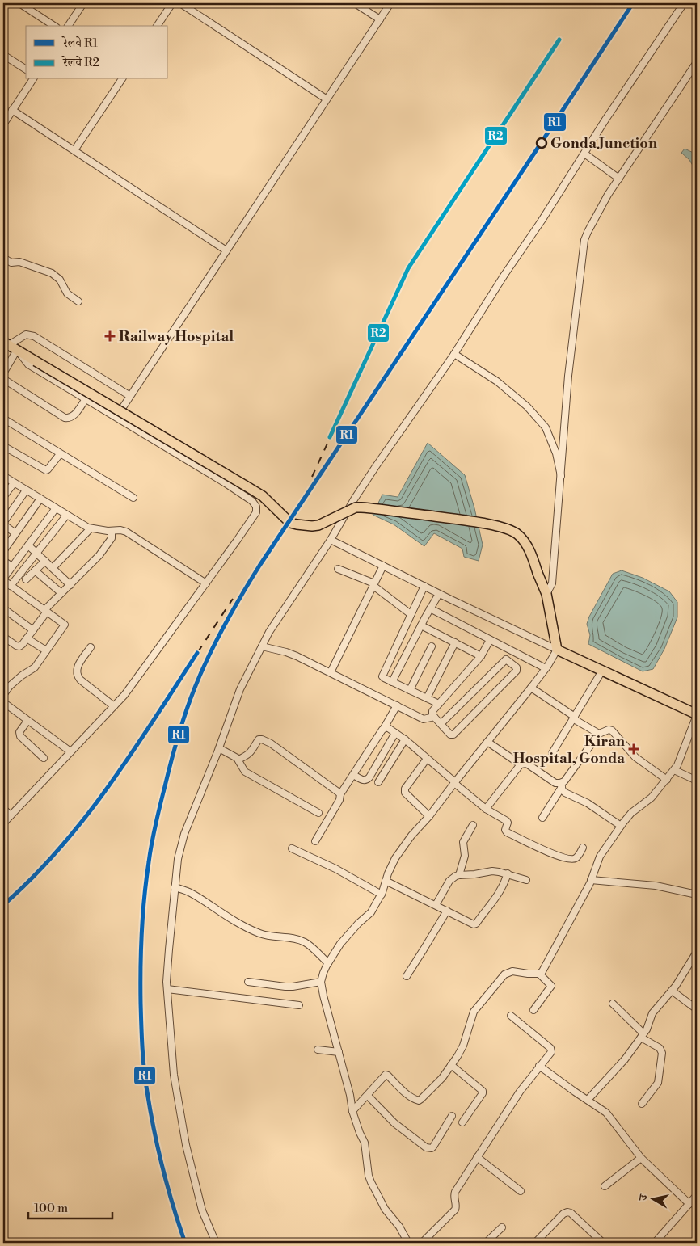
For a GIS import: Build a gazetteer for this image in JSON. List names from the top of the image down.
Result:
{
  "places": {
    "other": ["Gonda Junction"],
    "health": ["Railway Hospital", "Kiran Hospital, Gonda"]
  },
  "lines": ["rail line R1", "rail line R2"],
  "legend": ["रेलवे R1", "रेलवे R2"],
  "scale_bar": "100 m",
  "north": "left"
}
